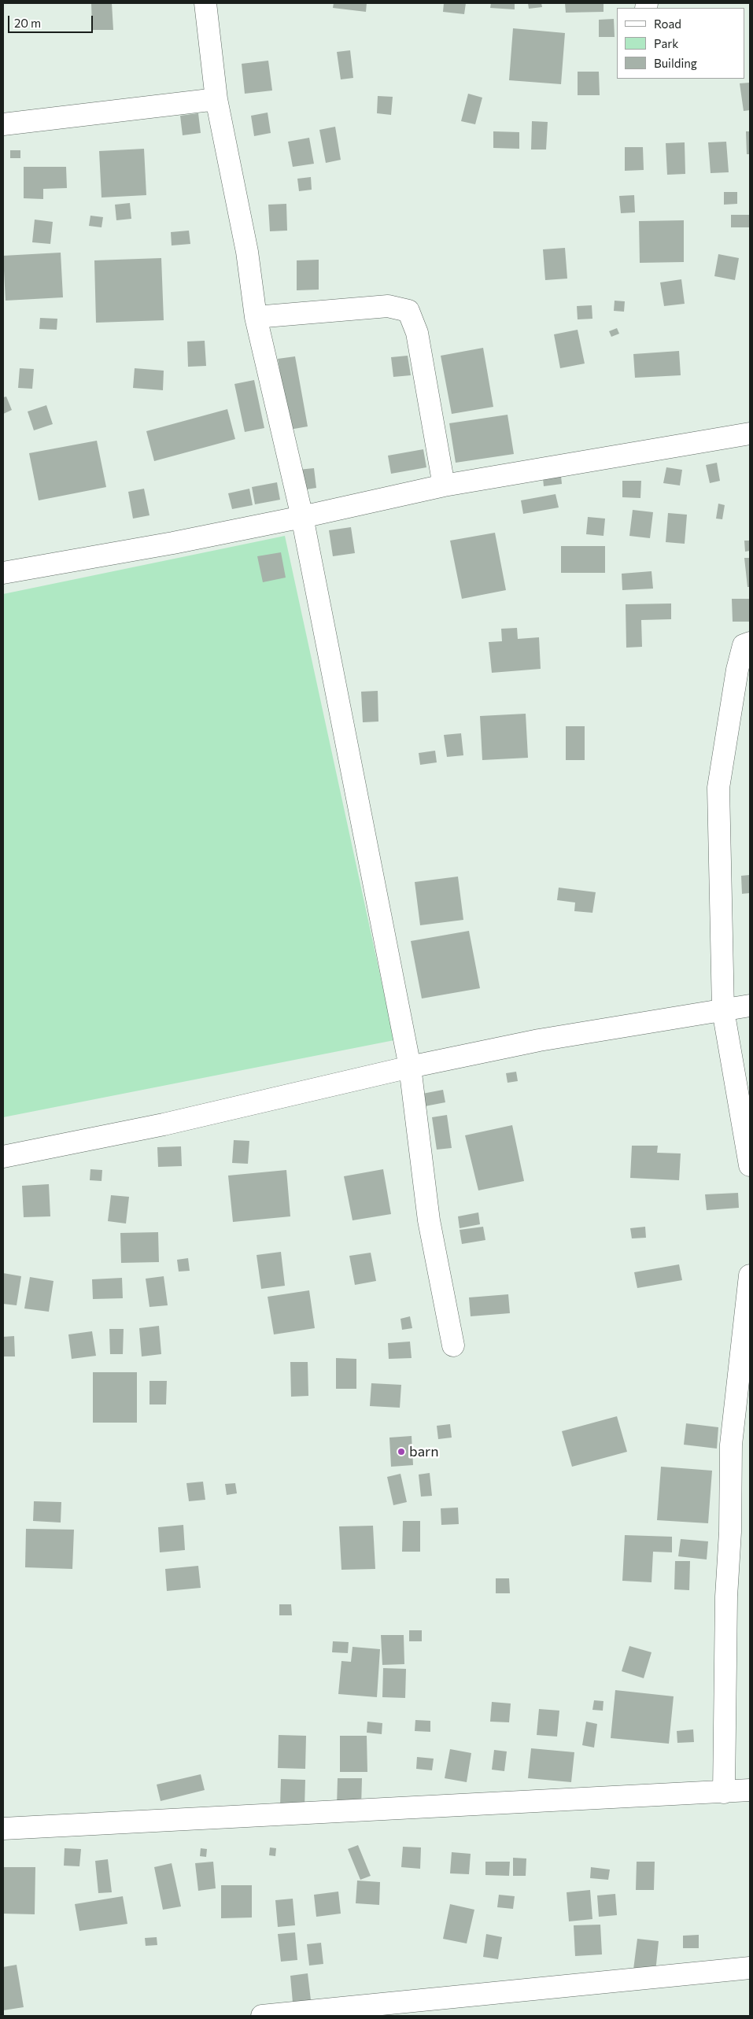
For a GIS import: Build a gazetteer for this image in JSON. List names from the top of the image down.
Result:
{
  "places": ["barn"],
  "legend": ["Road", "Park", "Building"],
  "scale_bar": "20 m"
}
